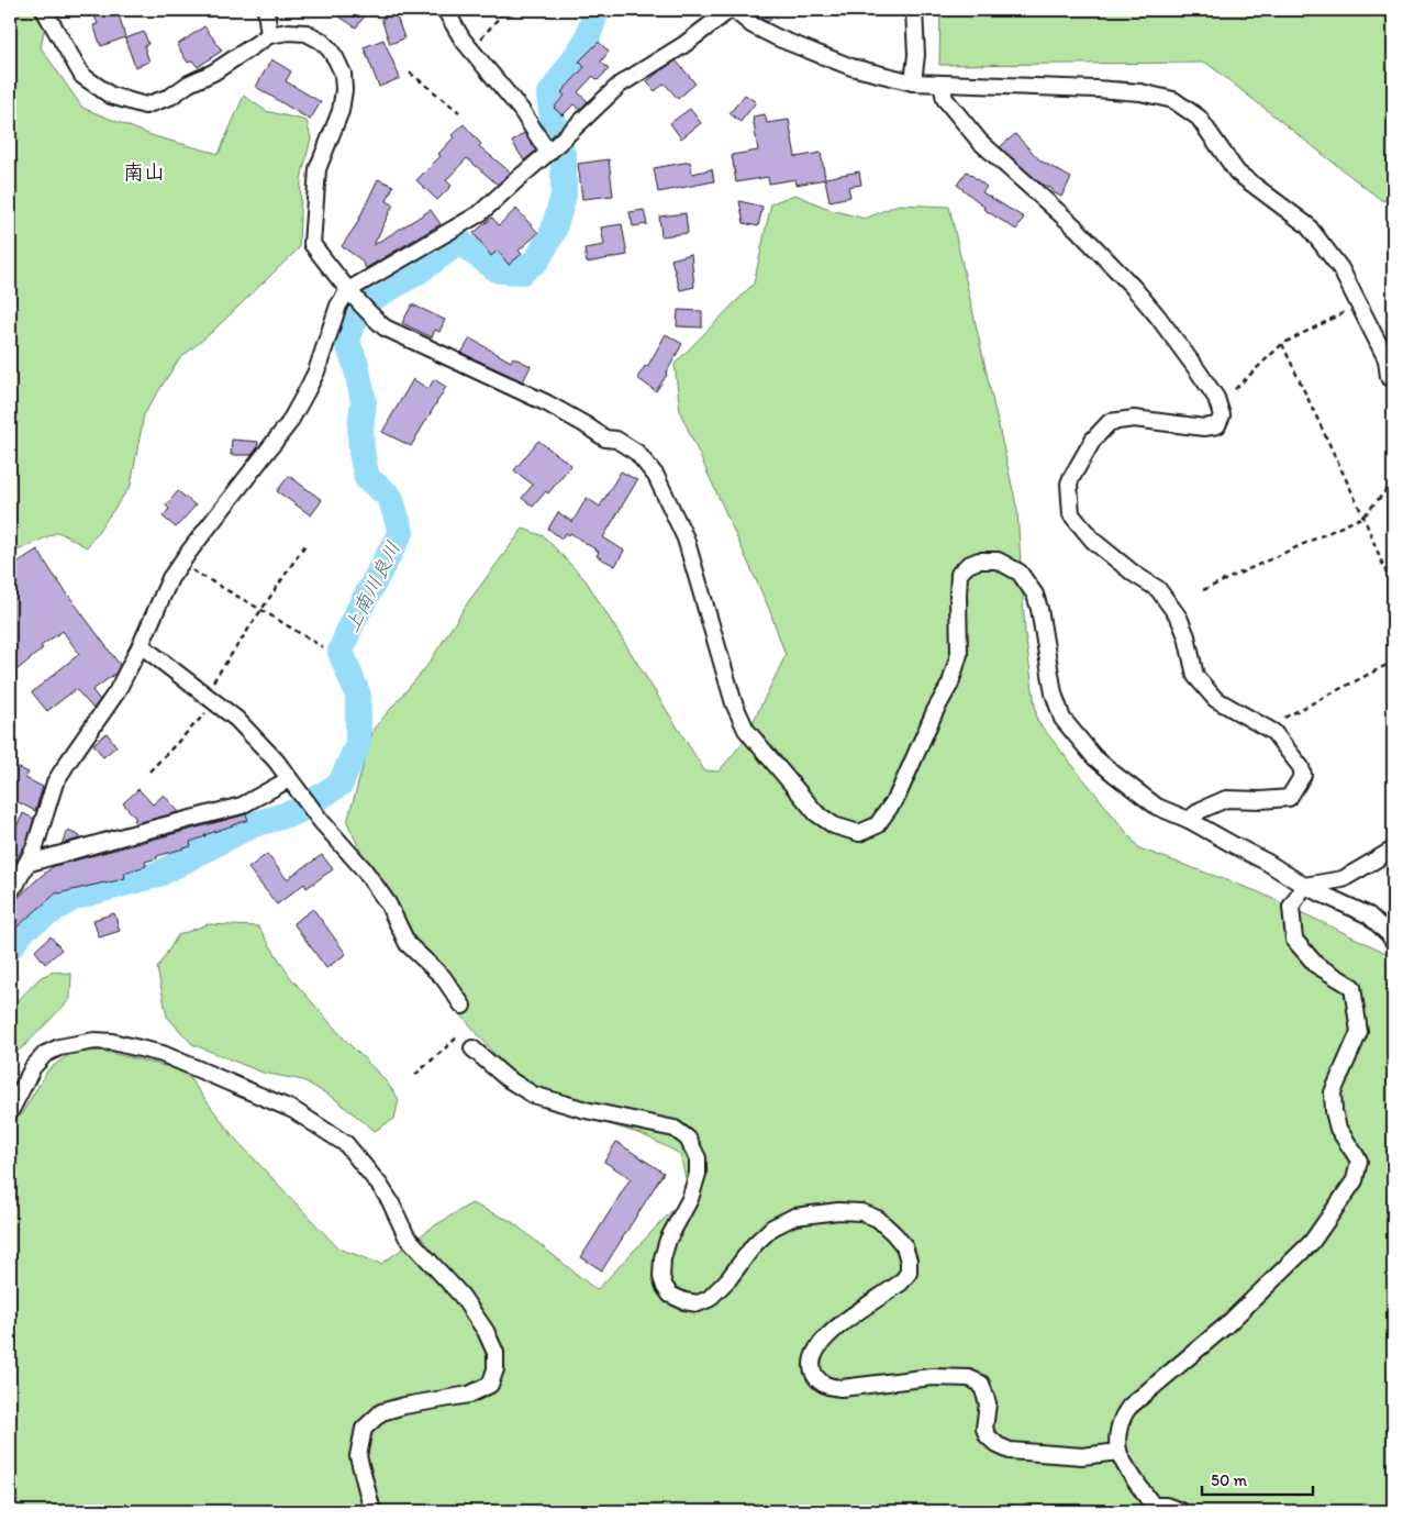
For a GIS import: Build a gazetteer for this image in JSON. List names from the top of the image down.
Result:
{
  "districts": ["南山"],
  "water": ["上南川良川"],
  "scale_bar": "50 m"
}
